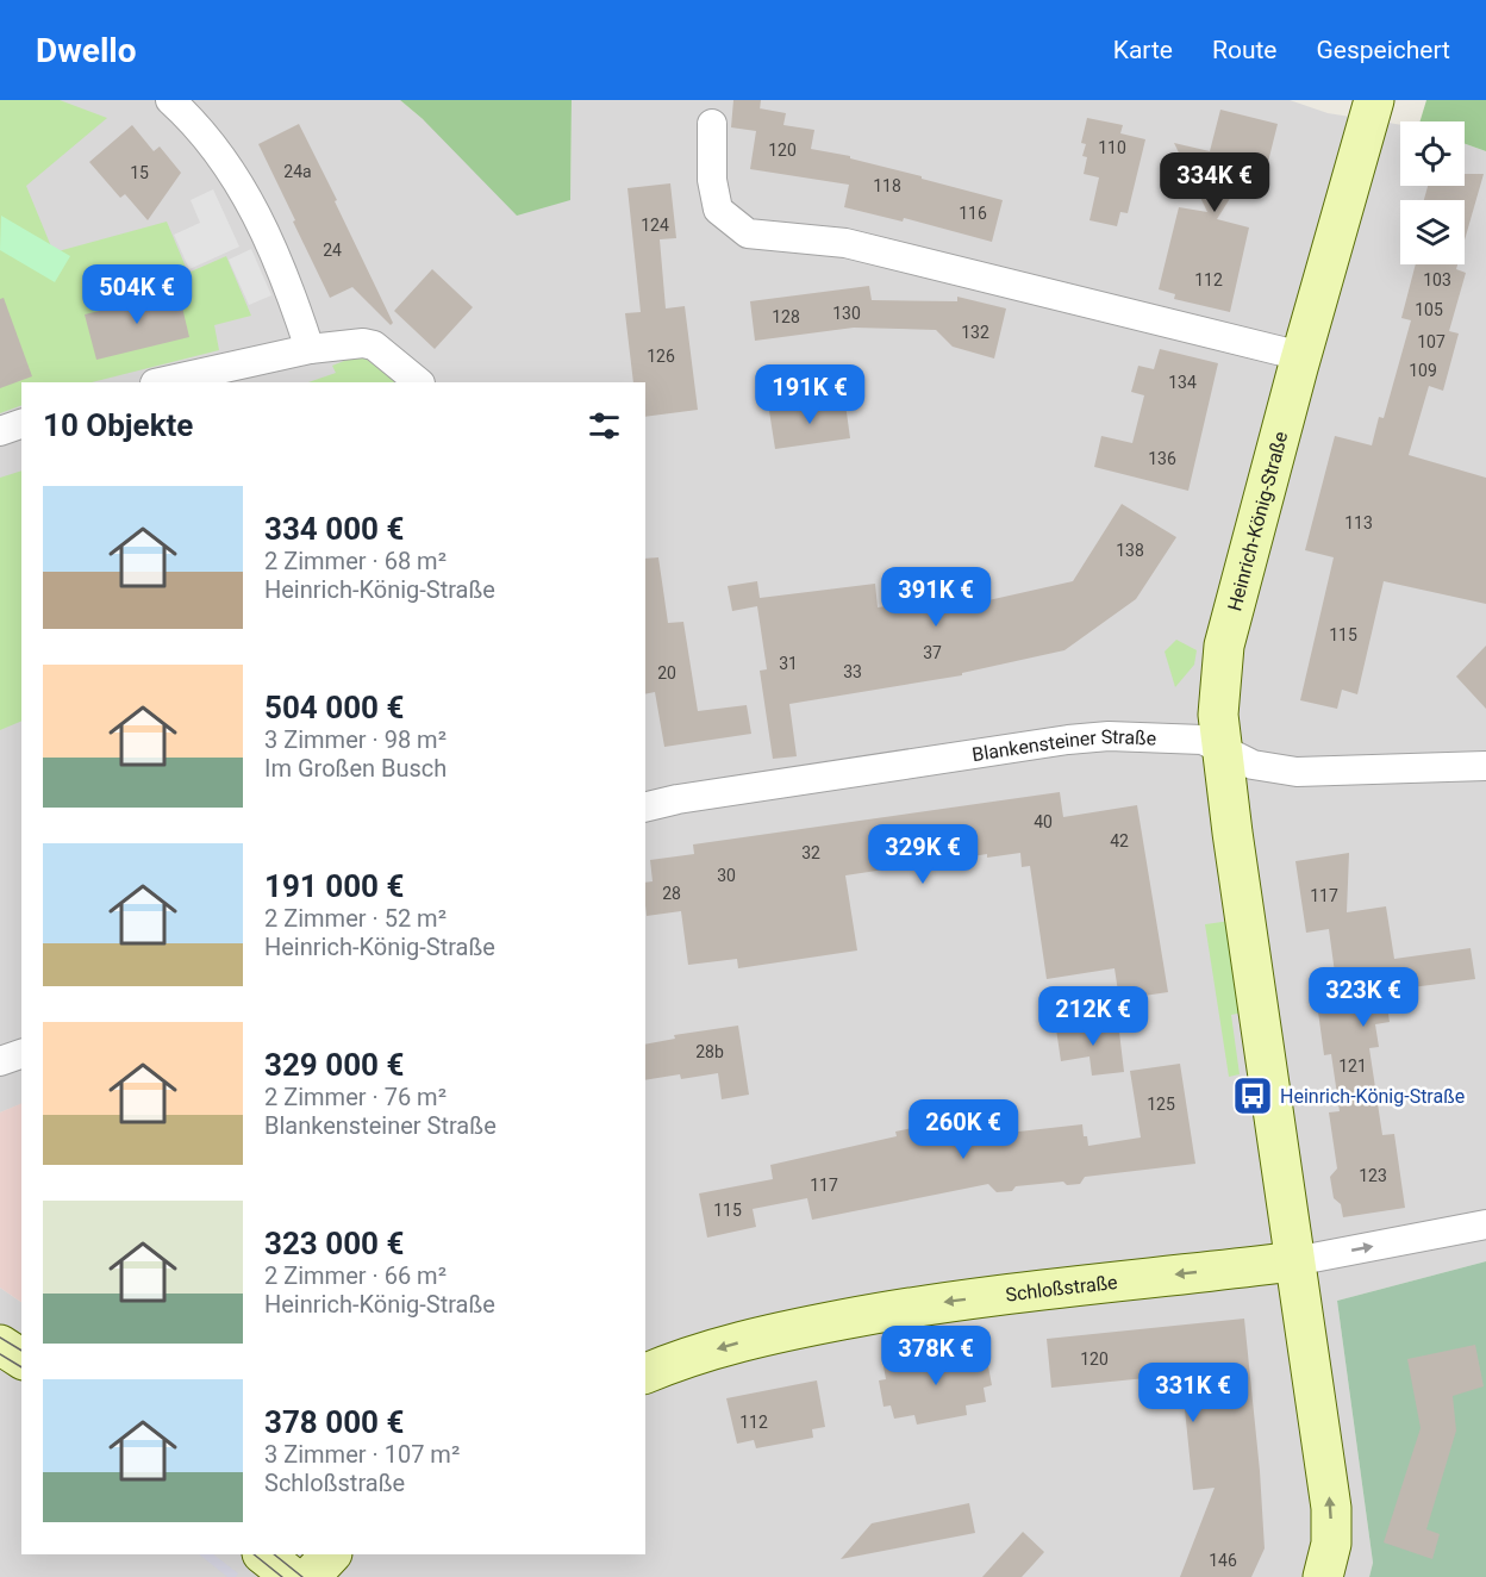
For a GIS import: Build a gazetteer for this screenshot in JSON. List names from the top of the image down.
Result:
{
  "streets": {
    "main road": ["Heinrich-König-Straße", "Schloßstraße"],
    "street": ["Blankensteiner Straße"]
  },
  "crossings": [
    ["Heinrich-König-Straße", "Blankensteiner Straße"],
    ["Heinrich-König-Straße", "Schloßstraße"]
  ],
  "places": {
    "bus stop": ["Heinrich-König-Straße"]
  },
  "house_numbers": [
    "110",
    "120",
    "24a",
    "15",
    "118",
    "116",
    "124",
    "24",
    "112",
    "103",
    "105",
    "130",
    "128",
    "132",
    "107",
    "126",
    "109",
    "134",
    "136",
    "113",
    "138",
    "115",
    "37",
    "31",
    "33",
    "20",
    "40",
    "42",
    "32",
    "30",
    "28",
    "117",
    "28b",
    "121",
    "125",
    "123",
    "117",
    "115",
    "120",
    "112",
    "146"
  ],
  "page": {
    "header": "Dwello",
    "nav": ["Karte", "Route", "Gespeichert"],
    "price": [
      "334K €",
      "504K €",
      "191K €",
      "391K €",
      "329K €",
      "323K €",
      "212K €",
      "260K €",
      "378K €",
      "331K €"
    ],
    "heading": "10 Objekte",
    "list": [
      {
        "name": "334 000 €",
        "note": "2 Zimmer · 68 m² · Heinrich-König-Straße"
      },
      {
        "name": "504 000 €",
        "note": "3 Zimmer · 98 m² · Im Großen Busch"
      },
      {
        "name": "191 000 €",
        "note": "2 Zimmer · 52 m² · Heinrich-König-Straße"
      },
      {
        "name": "329 000 €",
        "note": "2 Zimmer · 76 m² · Blankensteiner Straße"
      },
      {
        "name": "323 000 €",
        "note": "2 Zimmer · 66 m² · Heinrich-König-Straße"
      },
      {
        "name": "378 000 €",
        "note": "3 Zimmer · 107 m² · Schloßstraße"
      }
    ]
  }
}
